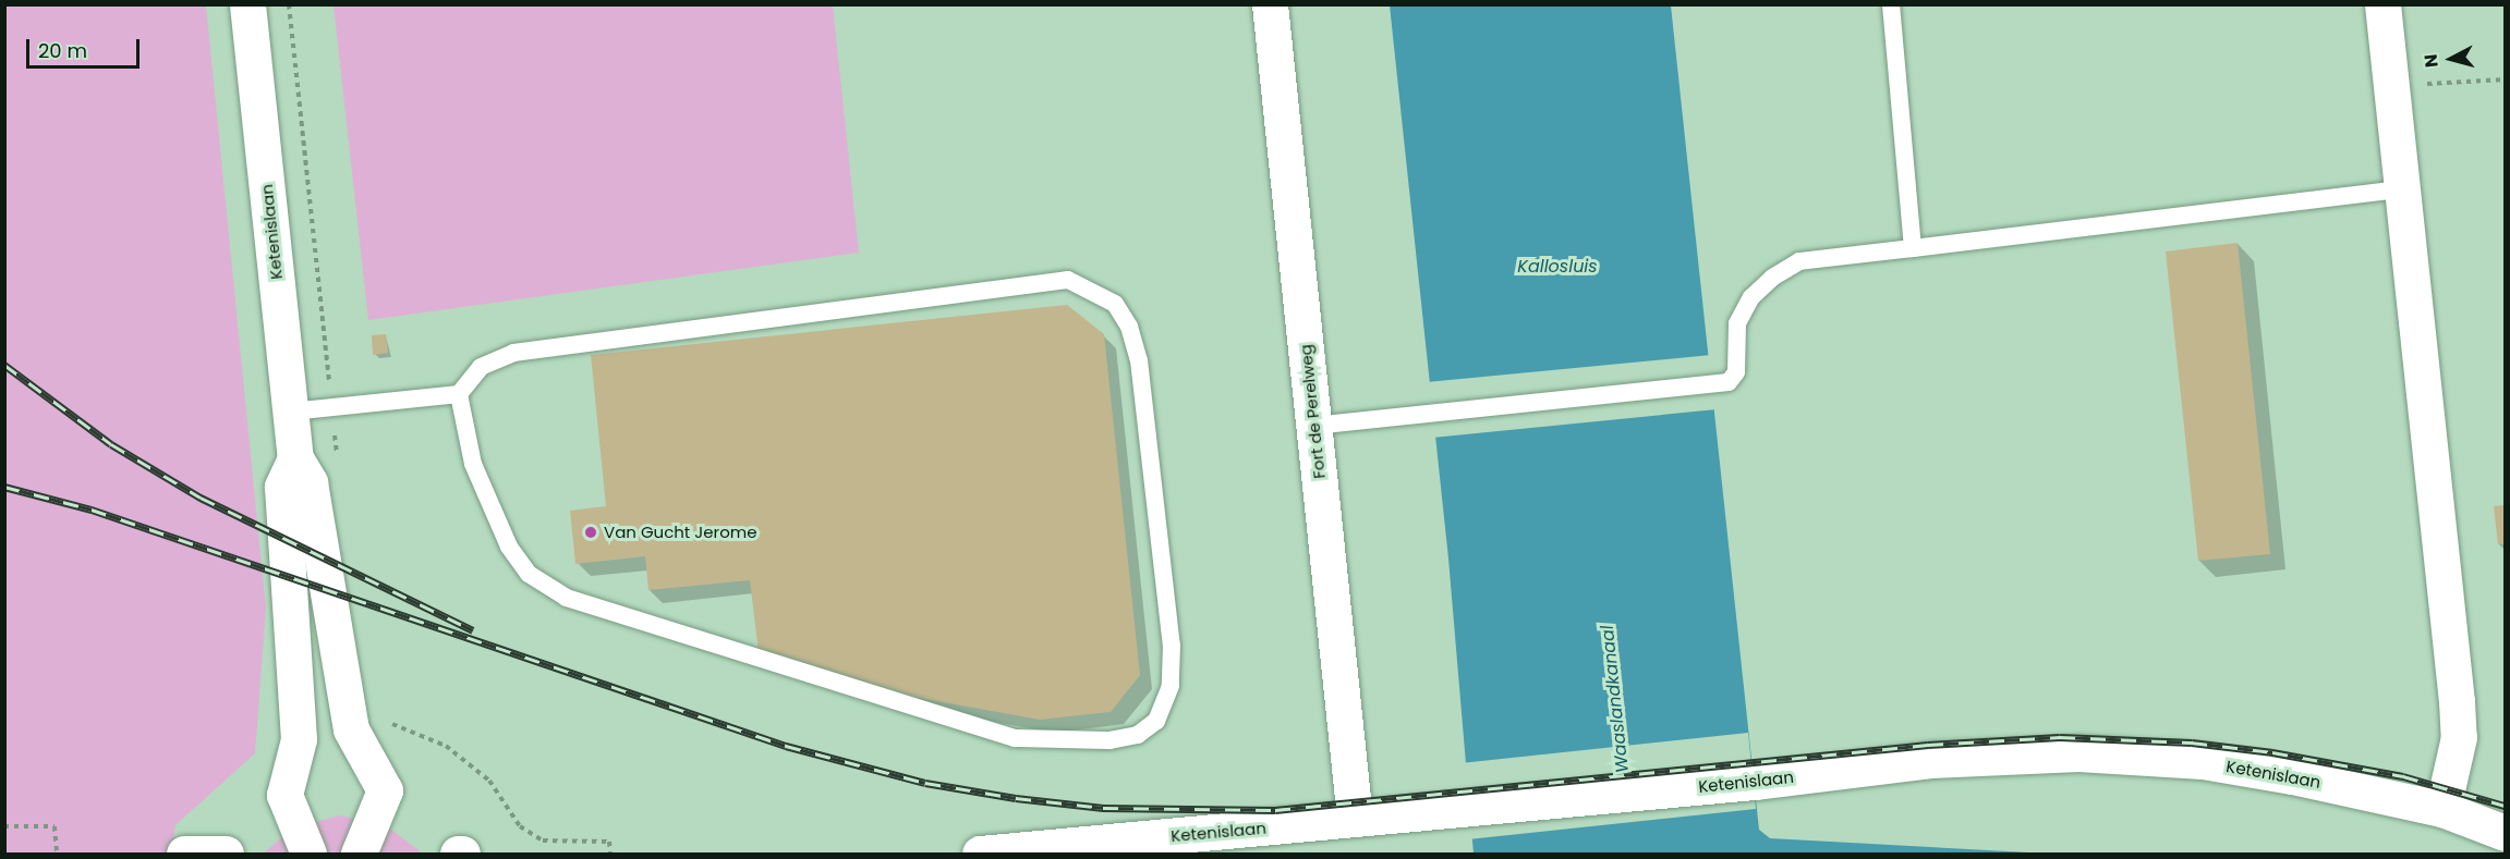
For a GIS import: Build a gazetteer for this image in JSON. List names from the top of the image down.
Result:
{
  "streets": {
    "main road": ["Ketenislaan", "Fort de Perelweg"]
  },
  "crossings": [
    ["Ketenislaan", "Fort de Perelweg"]
  ],
  "water": ["Kallosluis", "Waaslandkanaal"],
  "places": ["Van Gucht Jerome"],
  "scale_bar": "20 m",
  "north": "left"
}
